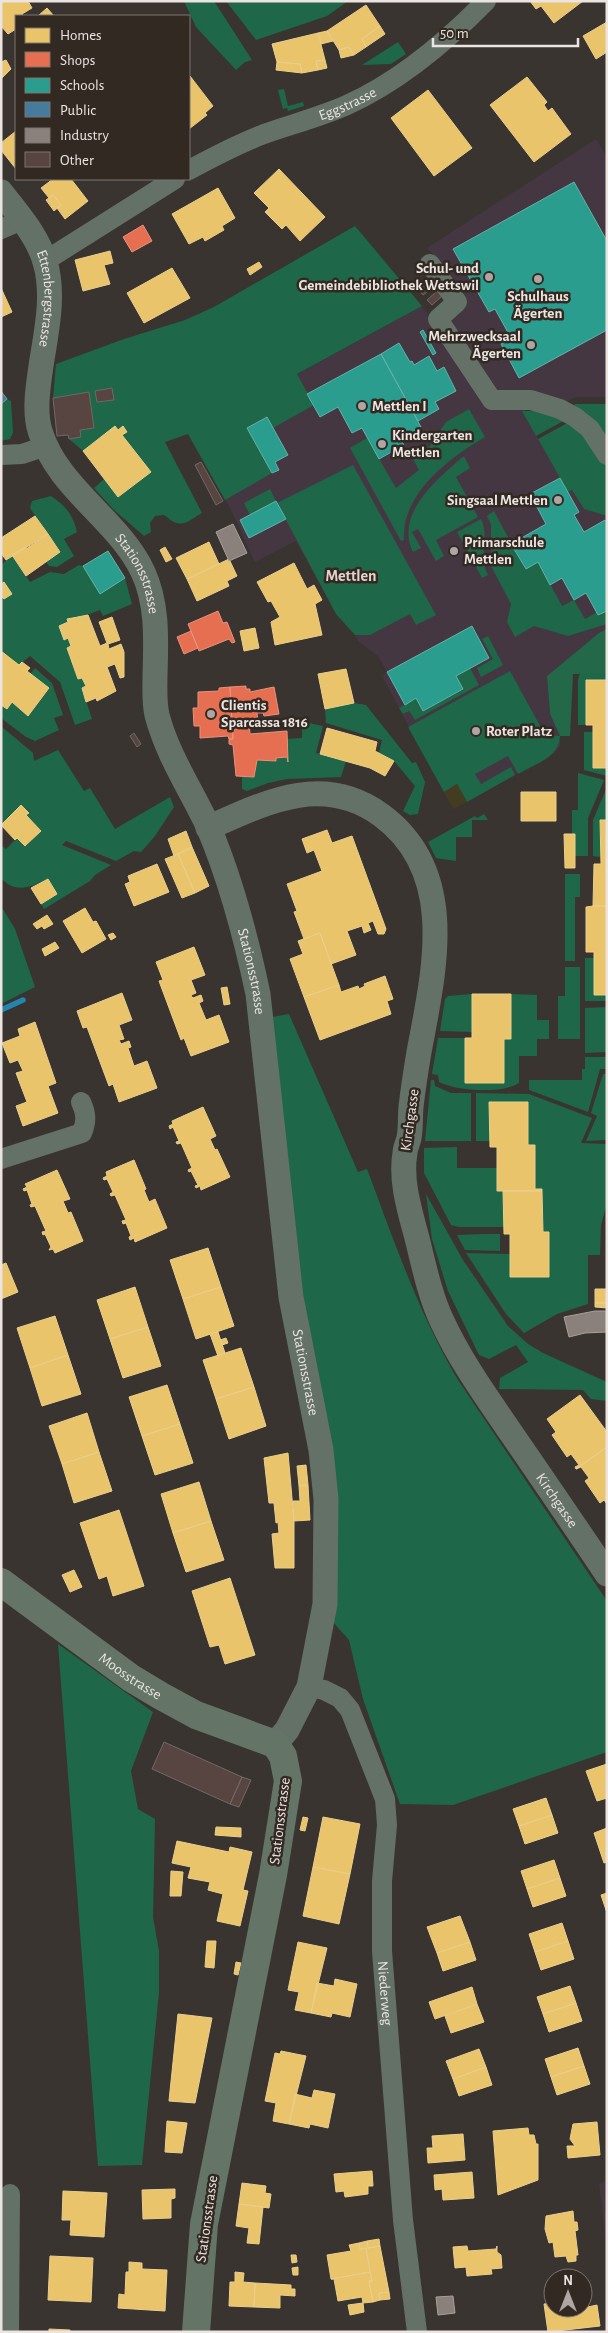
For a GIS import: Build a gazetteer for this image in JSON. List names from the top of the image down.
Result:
{
  "streets": {
    "main road": ["Stationsstrasse", "Moosstrasse"],
    "street": [
      "Eggstrasse",
      "Ettenbergstrasse",
      "Kirchgasse",
      "Niederweg"
    ]
  },
  "crossings": [
    ["Ettenbergstrasse", "Stationsstrasse"],
    ["Stationsstrasse", "Kirchgasse"],
    ["Stationsstrasse", "Moosstrasse"],
    ["Stationsstrasse", "Niederweg"]
  ],
  "districts": ["Mettlen"],
  "places": [
    "Schul- und Gemeindebibliothek Wettswil",
    "Schulhaus Ägerten",
    "Mehrzwecksaal Ägerten",
    "Mettlen I",
    "Kindergarten Mettlen",
    "Singsaal Mettlen",
    "Primarschule Mettlen",
    "Clientis Sparcassa 1816",
    "Roter Platz"
  ],
  "legend": [
    "Homes",
    "Shops",
    "Schools",
    "Public",
    "Industry",
    "Other"
  ],
  "scale_bar": "50 m",
  "north": "top"
}
